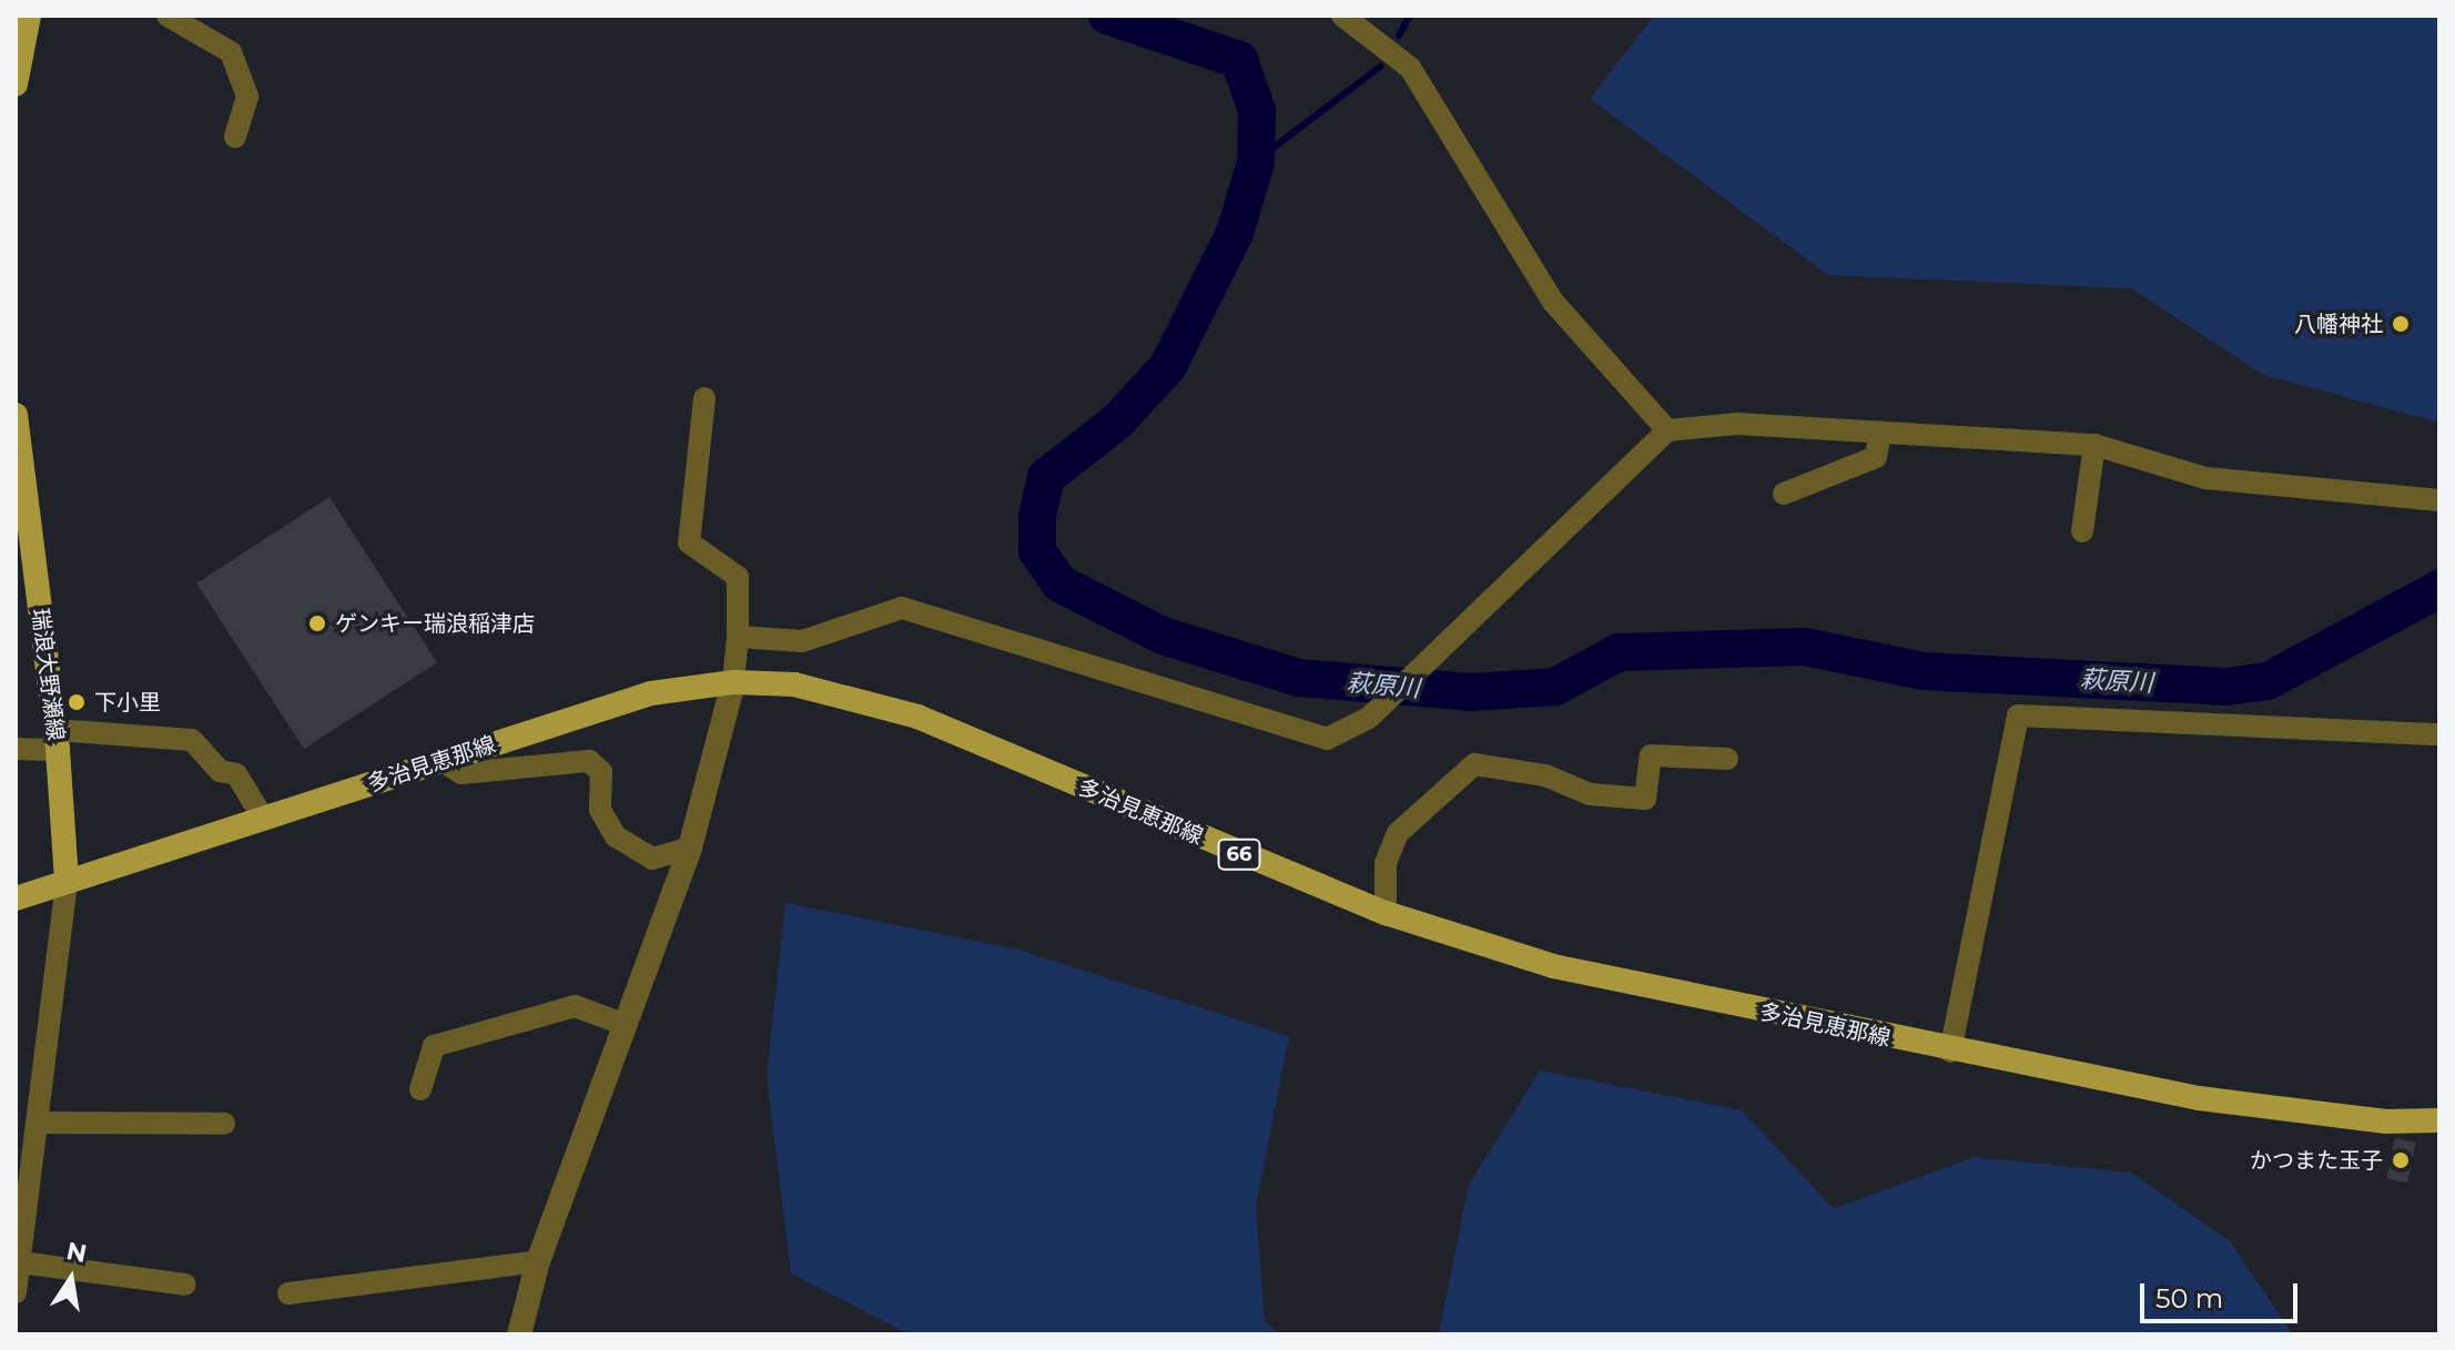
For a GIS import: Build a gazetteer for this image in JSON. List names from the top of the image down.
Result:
{
  "streets": {
    "main road": ["瑞浪大野瀬線", "多治見恵那線", "66"]
  },
  "crossings": [
    ["瑞浪大野瀬線", "多治見恵那線"]
  ],
  "water": ["萩原川"],
  "places": [
    "八幡神社",
    "ゲンキー瑞浪稲津店",
    "下小里",
    "かつまた玉子"
  ],
  "scale_bar": "50 m",
  "north": "top"
}
